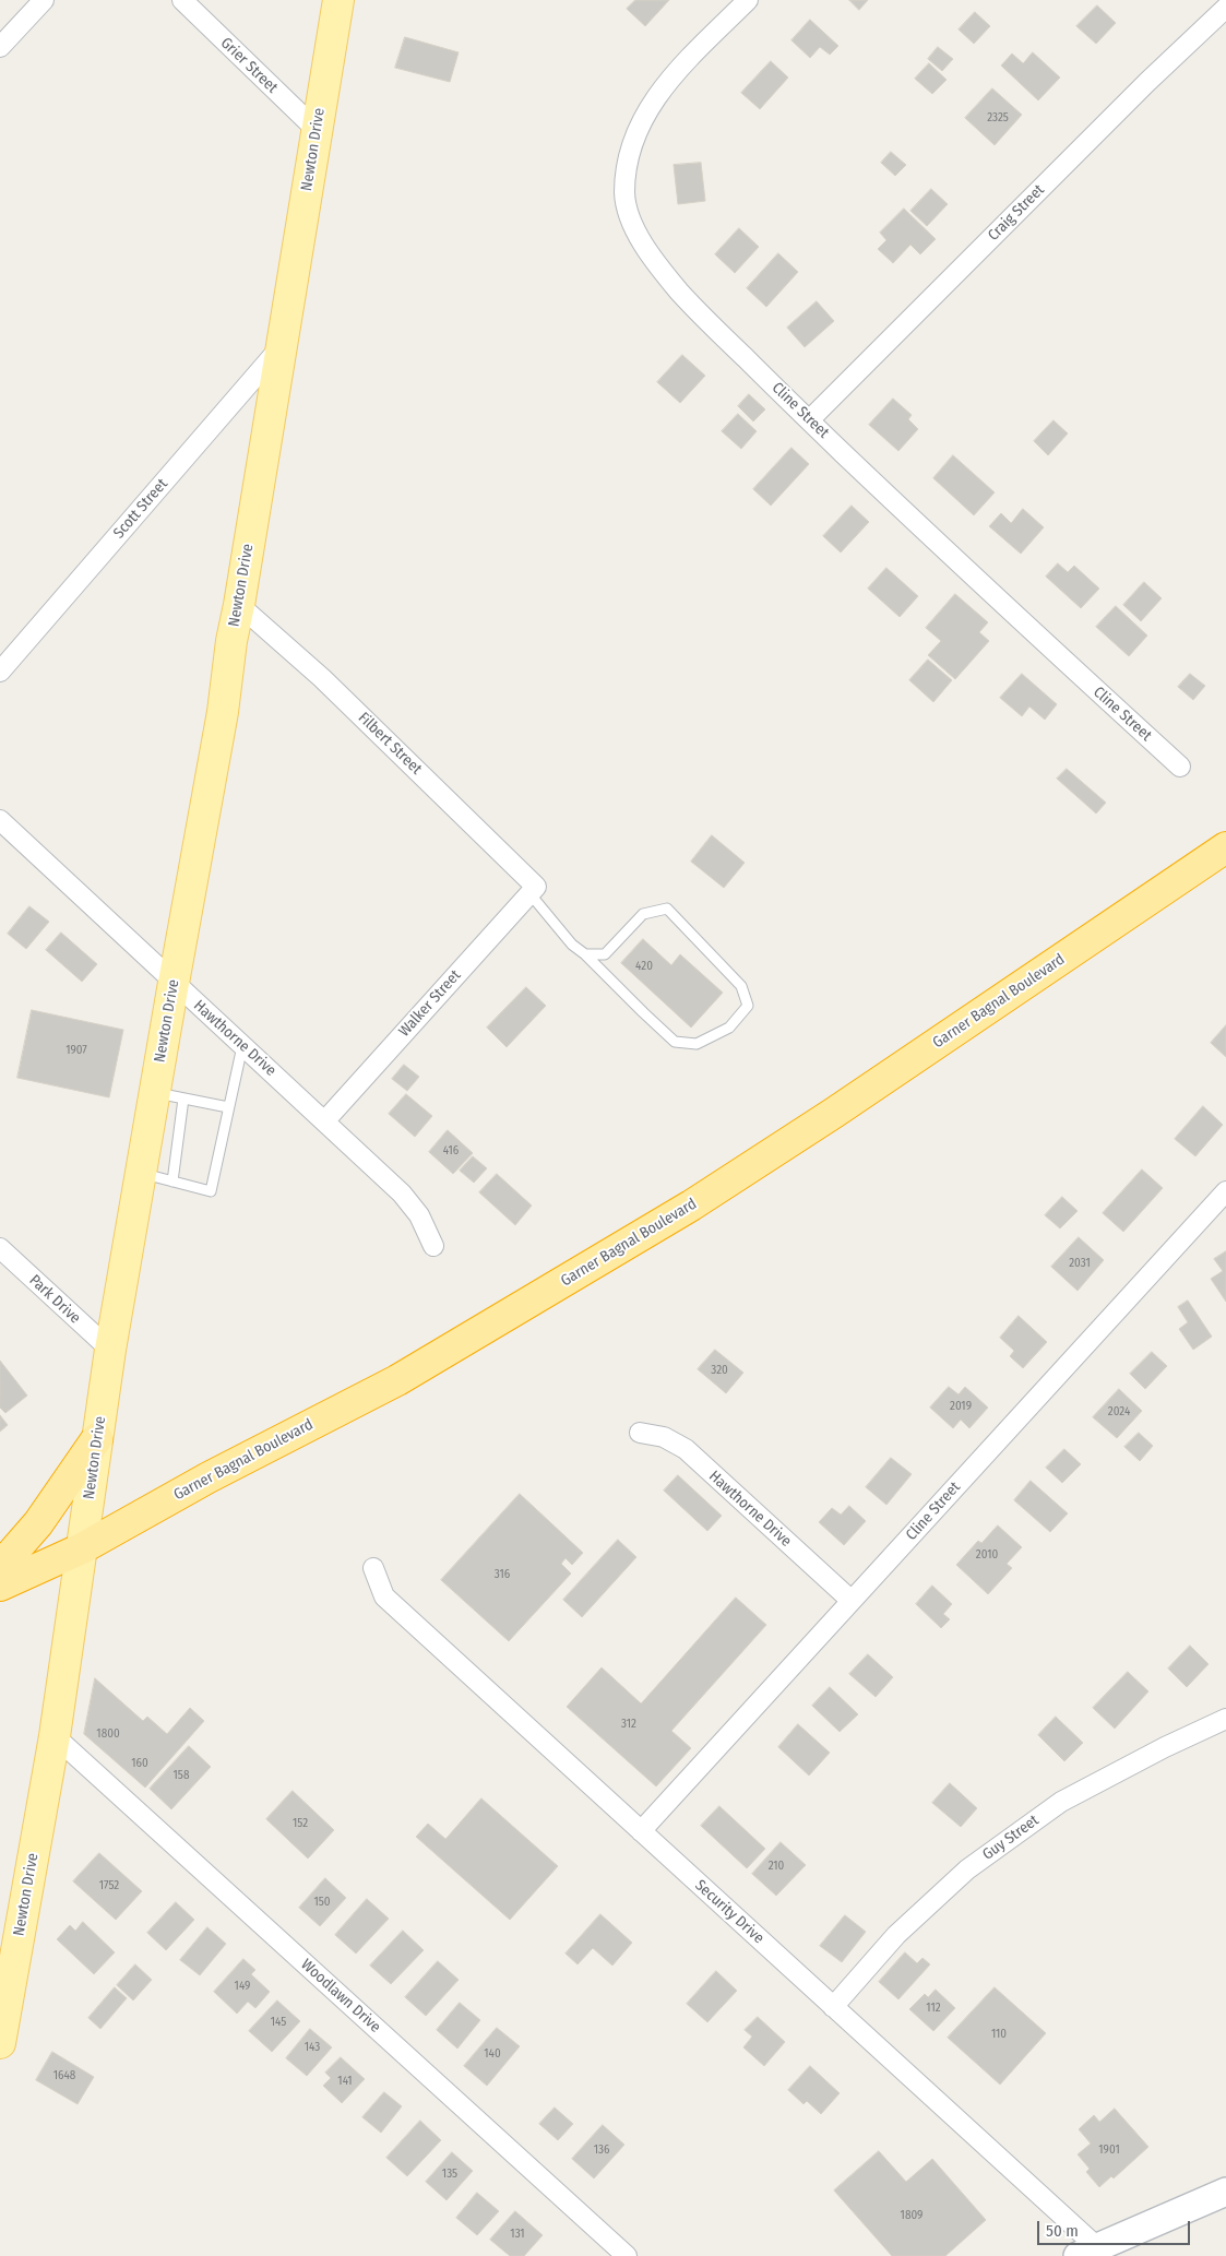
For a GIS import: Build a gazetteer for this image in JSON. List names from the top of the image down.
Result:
{
  "streets": {
    "highway": ["Garner Bagnal Boulevard"],
    "main road": ["Newton Drive"],
    "street": [
      "Grier Street",
      "Craig Street",
      "Cline Street",
      "Scott Street",
      "Filbert Street",
      "Walker Street",
      "Hawthorne Drive",
      "Park Drive",
      "Guy Street",
      "Security Drive",
      "Woodlawn Drive"
    ]
  },
  "crossings": [
    ["Grier Street", "Newton Drive"],
    ["Newton Drive", "Scott Street"],
    ["Newton Drive", "Filbert Street"],
    ["Newton Drive", "Garner Bagnal Boulevard"],
    ["Newton Drive", "Hawthorne Drive"],
    ["Newton Drive", "Park Drive"],
    ["Newton Drive", "Woodlawn Drive"],
    ["Craig Street", "Cline Street"],
    ["Cline Street", "Hawthorne Drive"],
    ["Cline Street", "Security Drive"],
    ["Filbert Street", "Walker Street"],
    ["Walker Street", "Hawthorne Drive"],
    ["Guy Street", "Security Drive"]
  ],
  "house_numbers": [
    "2325",
    "420",
    "1907",
    "416",
    "2031",
    "320",
    "2019",
    "2024",
    "2010",
    "316",
    "312",
    "1800",
    "160",
    "158",
    "152",
    "210",
    "1752",
    "150",
    "149",
    "112",
    "145",
    "110",
    "143",
    "140",
    "1648",
    "141",
    "136",
    "1901",
    "135",
    "1809",
    "131"
  ],
  "scale_bar": "50 m"
}
